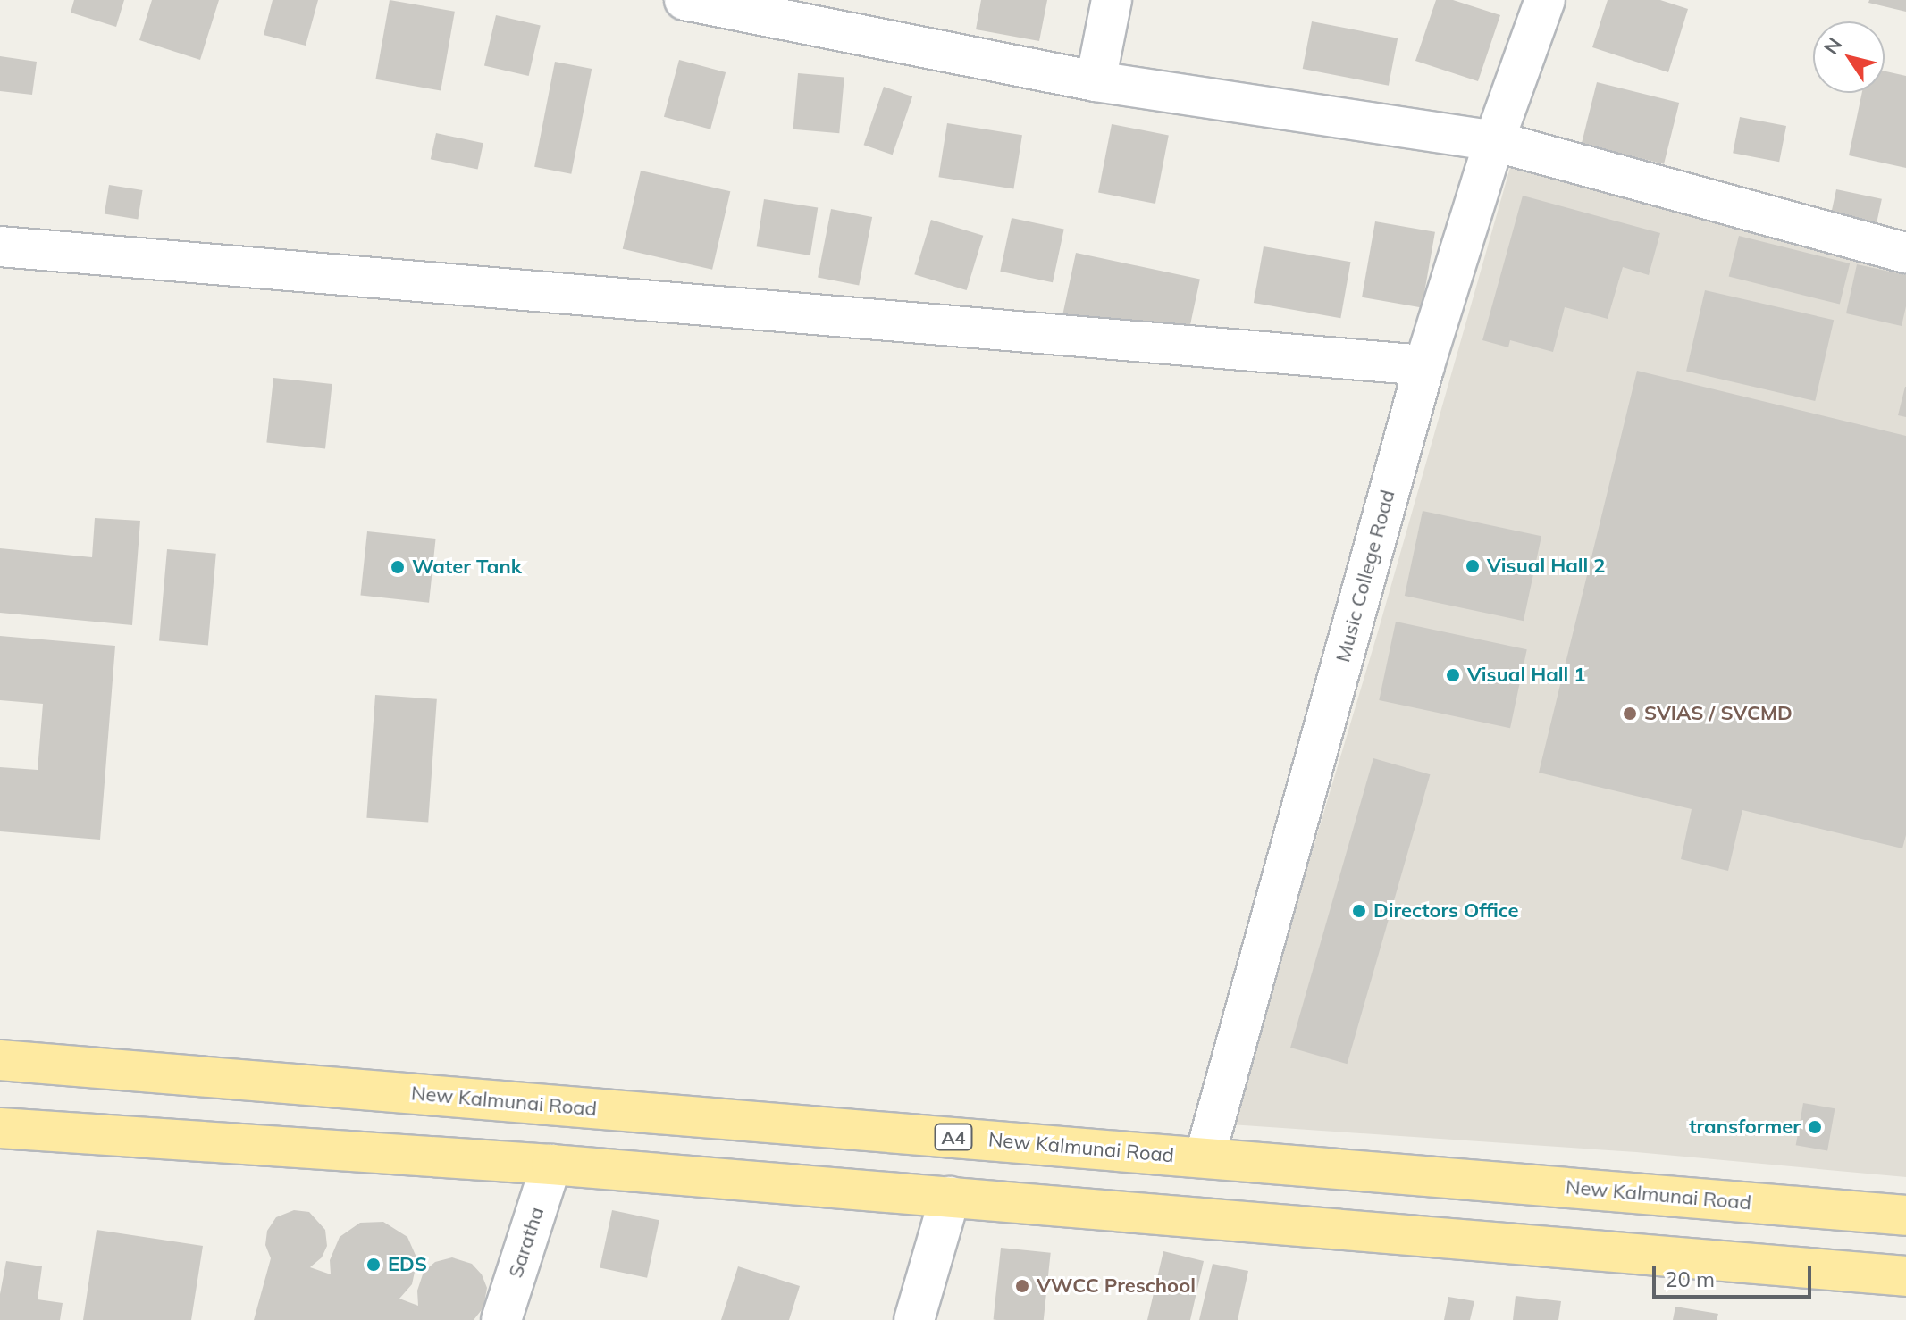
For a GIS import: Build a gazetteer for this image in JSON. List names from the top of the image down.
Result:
{
  "streets": {
    "highway": ["New Kalmunai Road", "A4"],
    "street": ["Music College Road", "Saratha"]
  },
  "crossings": [
    ["Music College Road", "New Kalmunai Road"]
  ],
  "places": [
    "Visual Hall 2",
    "Water Tank",
    "Visual Hall 1",
    "SVIAS / SVCMD",
    "Directors Office",
    "transformer",
    "EDS",
    "VWCC Preschool"
  ],
  "scale_bar": "20 m",
  "north": "top left"
}
